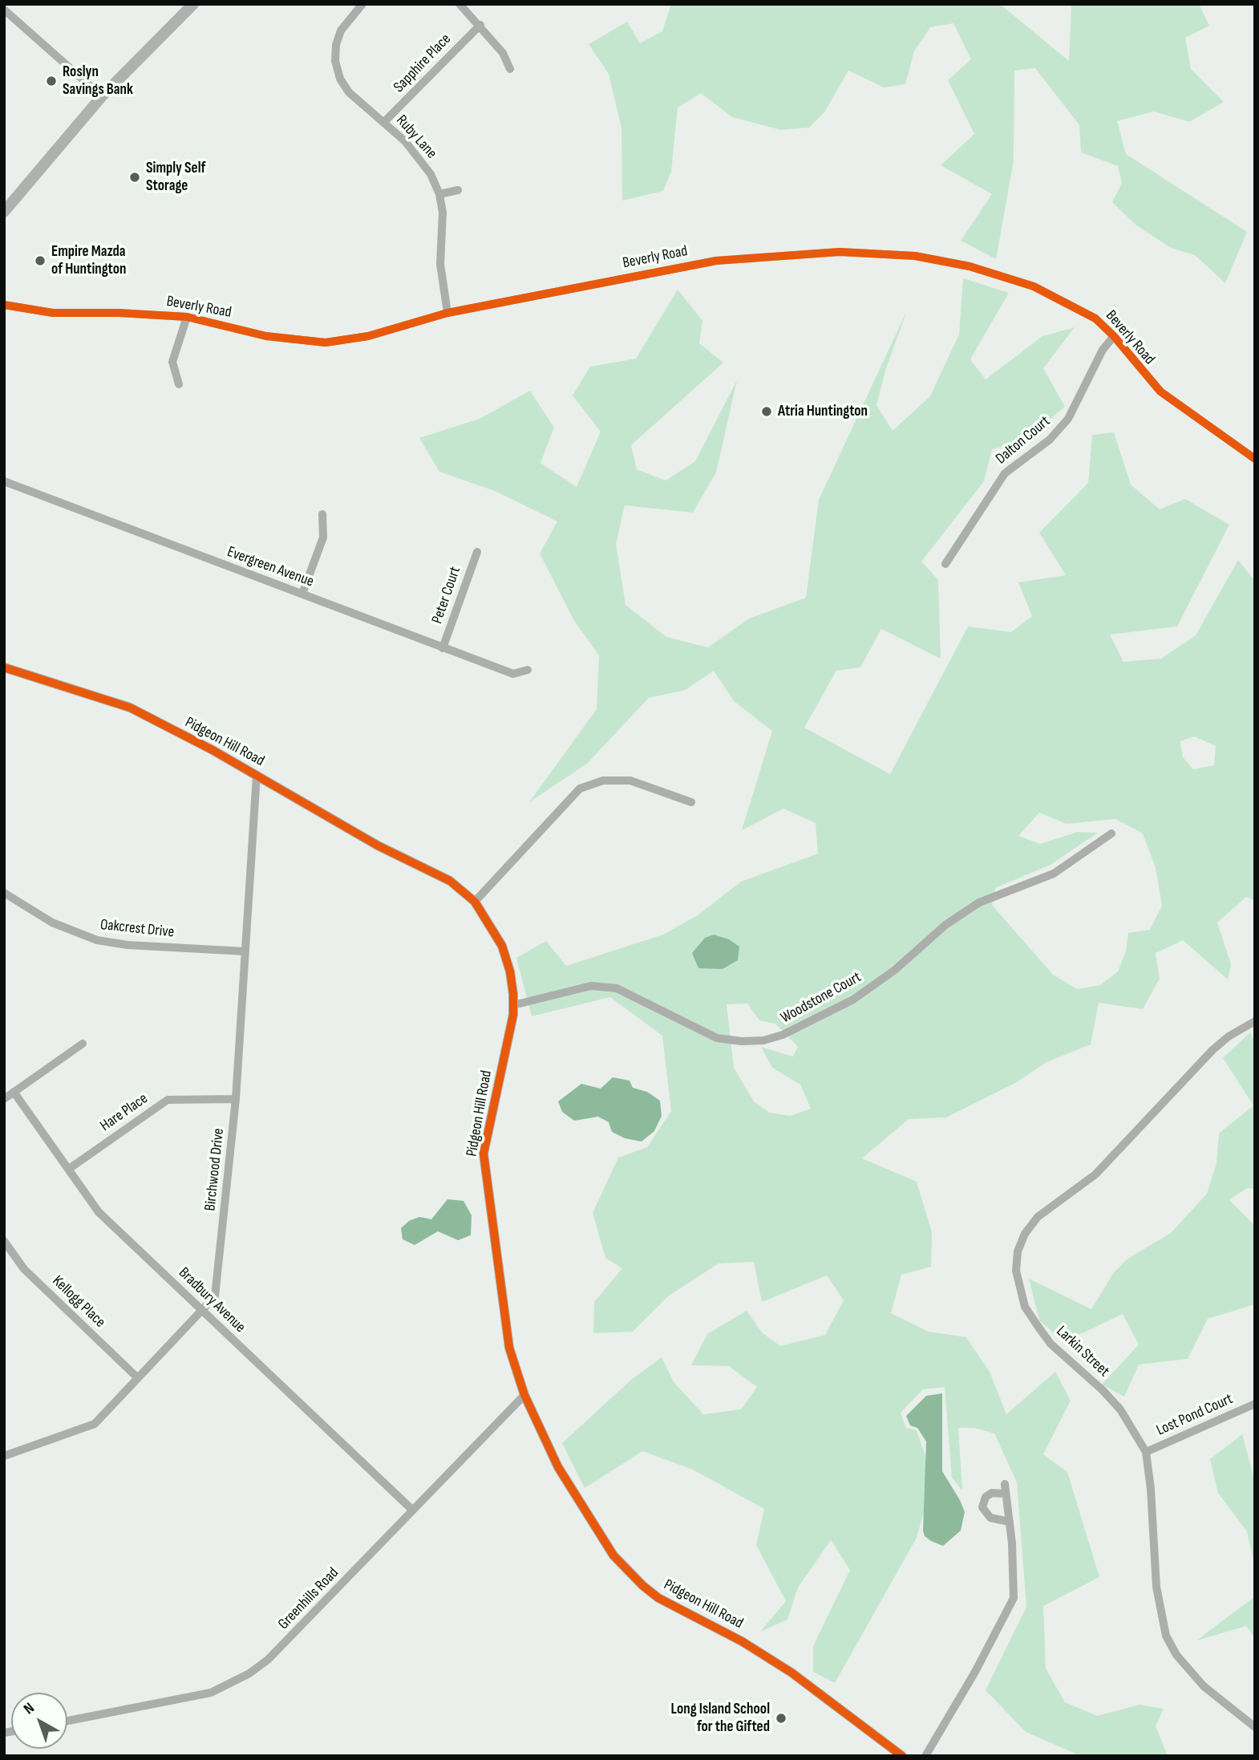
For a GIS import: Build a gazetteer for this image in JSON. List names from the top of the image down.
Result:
{
  "streets": {
    "street": [
      "Sapphire Place",
      "Ruby Lane",
      "Beverly Road",
      "Dalton Court",
      "Evergreen Avenue",
      "Peter Court",
      "Pidgeon Hill Road",
      "Oakcrest Drive",
      "Woodstone Court",
      "Hare Place",
      "Birchwood Drive",
      "Bradbury Avenue",
      "Kellogg Place",
      "Larkin Street",
      "Lost Pond Court",
      "Greenhills Road"
    ]
  },
  "crossings": [
    ["Sapphire Place", "Ruby Lane"],
    ["Ruby Lane", "Beverly Road"],
    ["Beverly Road", "Dalton Court"],
    ["Evergreen Avenue", "Peter Court"],
    ["Pidgeon Hill Road", "Woodstone Court"],
    ["Pidgeon Hill Road", "Birchwood Drive"],
    ["Pidgeon Hill Road", "Greenhills Road"],
    ["Oakcrest Drive", "Birchwood Drive"],
    ["Hare Place", "Birchwood Drive"],
    ["Hare Place", "Bradbury Avenue"],
    ["Birchwood Drive", "Bradbury Avenue"],
    ["Birchwood Drive", "Kellogg Place"],
    ["Bradbury Avenue", "Greenhills Road"],
    ["Larkin Street", "Lost Pond Court"]
  ],
  "places": [
    "Roslyn Savings Bank",
    "Simply Self Storage",
    "Empire Mazda of Huntington",
    "Atria Huntington",
    "Long Island School for the Gifted"
  ],
  "north": "top left"
}
